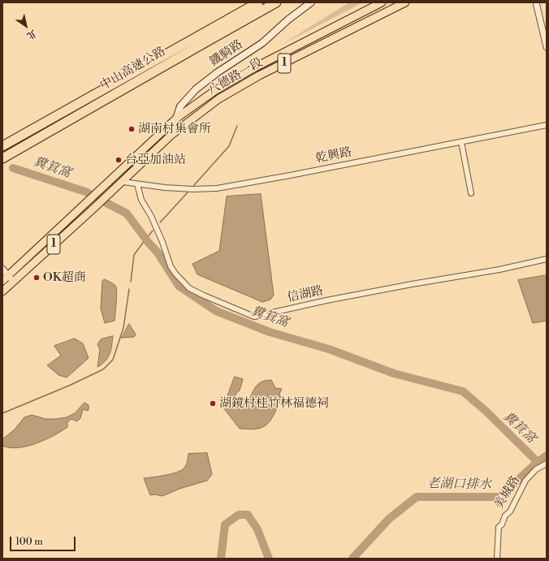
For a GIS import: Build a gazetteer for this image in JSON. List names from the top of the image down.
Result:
{
  "streets": {
    "highway": ["中山高速公路"],
    "main road": ["鐵騎路", "1", "八德路一段"],
    "street": ["乾興路", "信湖路", "美城路"]
  },
  "crossings": [
    ["鐵騎路", "八德路一段"],
    ["1", "八德路一段"],
    ["八德路一段", "乾興路"],
    ["乾興路", "信湖路"]
  ],
  "water": ["糞箕窩", "老湖口排水"],
  "places": [
    "湖南村集會所",
    "台亞加油站",
    "OK超商",
    "湖鏡村桂竹林福德祠"
  ],
  "scale_bar": "100 m",
  "north": "bottom right"
}
